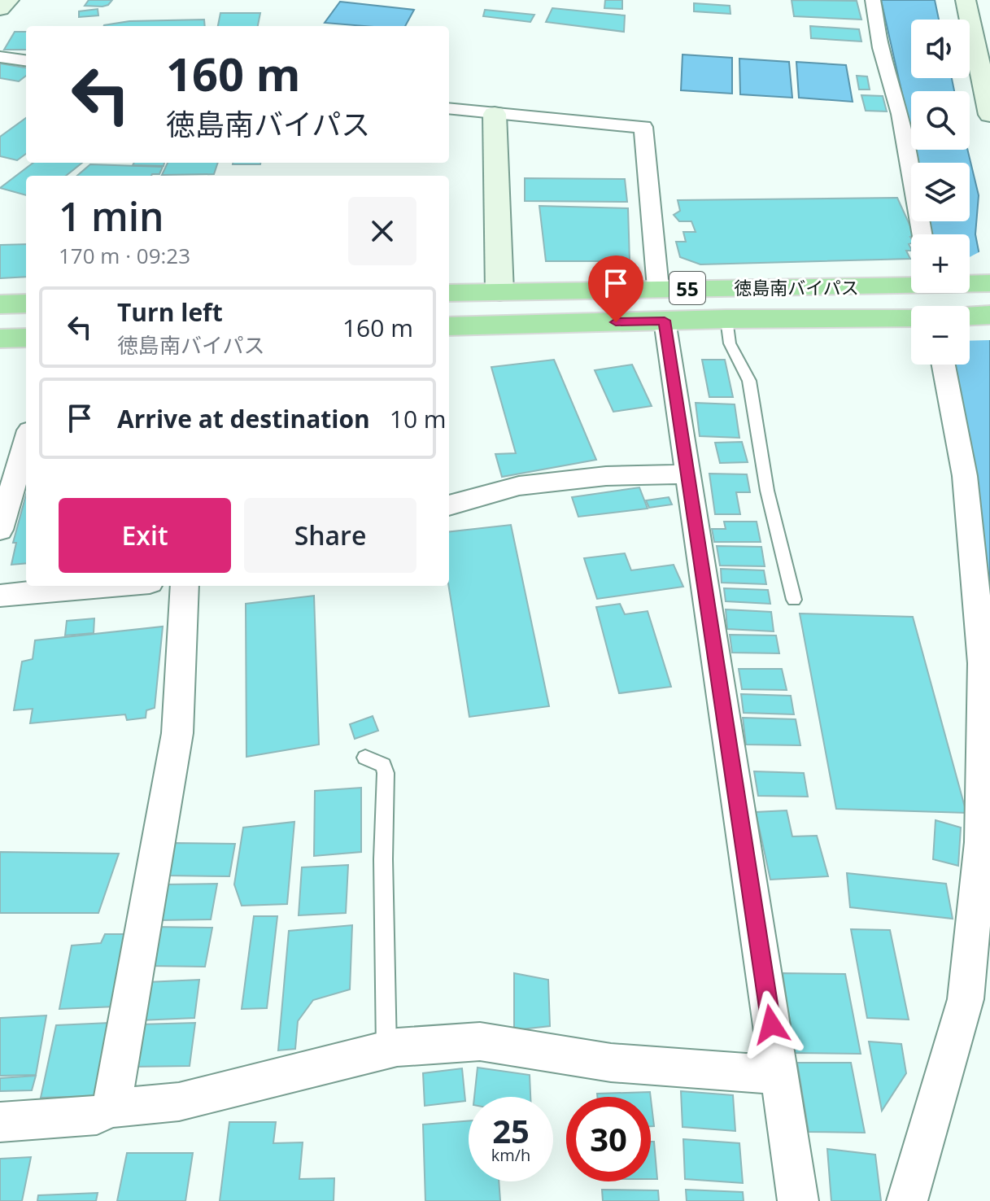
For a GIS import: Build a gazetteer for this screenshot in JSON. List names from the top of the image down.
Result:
{
  "streets": {
    "highway": ["徳島南バイパス", "55"]
  },
  "page": {
    "map_buttons": ["+", "−"],
    "turn": ["160 m", "徳島南バイパス"],
    "heading": ["1 min", "170 m · 09:23"],
    "list": [
      {
        "name": "Turn left",
        "note": "徳島南バイパス",
        "value": "160 m"
      },
      {
        "name": "Arrive at destination",
        "value": "10 m"
      }
    ],
    "buttons": ["Exit", "Share"],
    "speed": "25 km/h",
    "limit": "30"
  }
}
